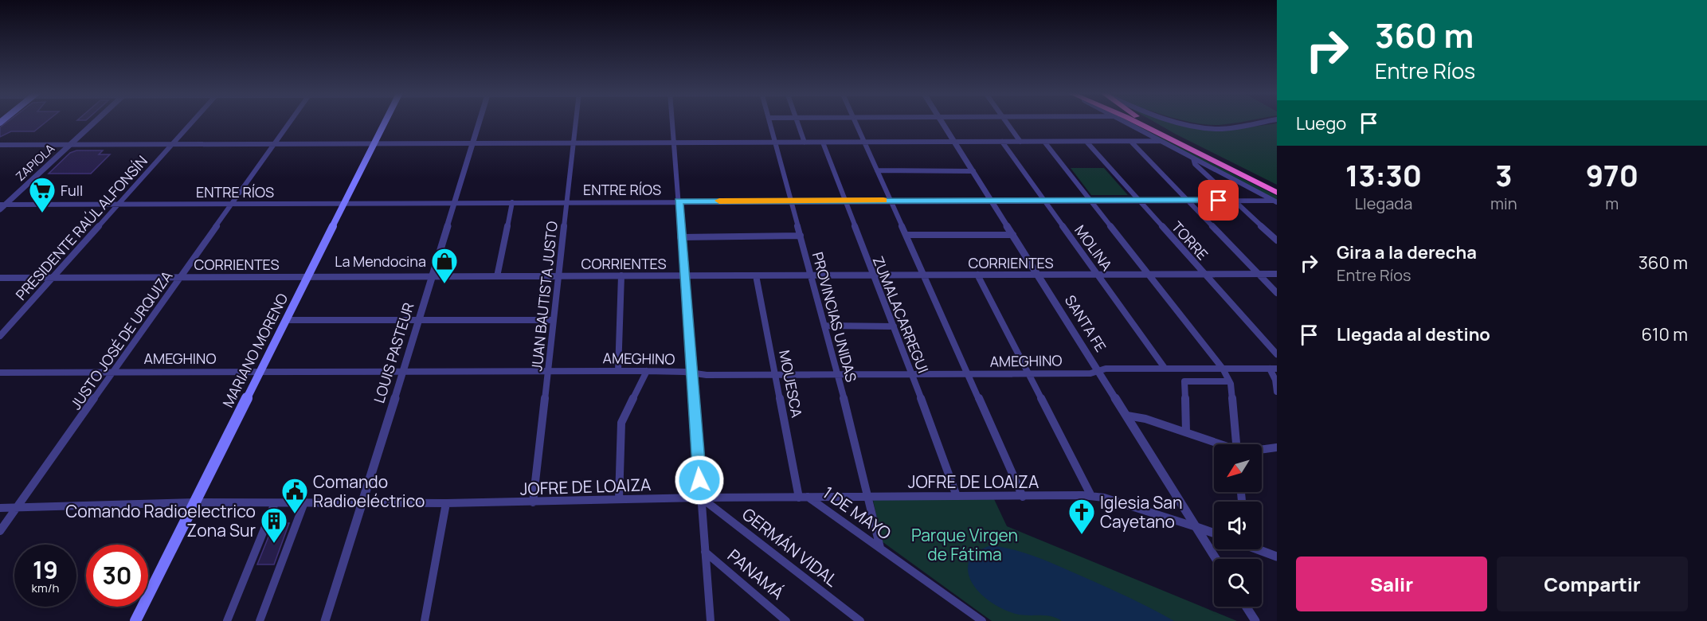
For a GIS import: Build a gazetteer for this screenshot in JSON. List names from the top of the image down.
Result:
{
  "streets": {
    "main road": ["MARIANO MORENO"],
    "street": [
      "ZAPIOLA",
      "ENTRE RÍOS",
      "PRESIDENTE RAÚL ALFONSÍN",
      "TORRE",
      "MOLINA",
      "CORRIENTES",
      "JUAN BAUTISTA JUSTO",
      "ZUMALACARREGUI",
      "PROVINCIAS UNIDAS",
      "SANTA FE",
      "JUSTO JOSÉ DE URQUIZA",
      "LOUIS PASTEUR",
      "AMEGHINO",
      "MOUESCA",
      "JOFRE DE LOAIZA",
      "1 DE MAYO",
      "GERMÁN VIDAL",
      "PANAMÁ"
    ]
  },
  "crossings": [
    ["ZAPIOLA", "ENTRE RÍOS"],
    ["ENTRE RÍOS", "PRESIDENTE RAÚL ALFONSÍN"],
    ["ENTRE RÍOS", "TORRE"],
    ["ENTRE RÍOS", "MOLINA"],
    ["ENTRE RÍOS", "JUAN BAUTISTA JUSTO"],
    ["ENTRE RÍOS", "ZUMALACARREGUI"],
    ["ENTRE RÍOS", "PROVINCIAS UNIDAS"],
    ["ENTRE RÍOS", "SANTA FE"],
    ["ENTRE RÍOS", "JUSTO JOSÉ DE URQUIZA"],
    ["ENTRE RÍOS", "MARIANO MORENO"],
    ["ENTRE RÍOS", "LOUIS PASTEUR"],
    ["PRESIDENTE RAÚL ALFONSÍN", "CORRIENTES"],
    ["TORRE", "CORRIENTES"],
    ["MOLINA", "CORRIENTES"],
    ["MOLINA", "AMEGHINO"],
    ["CORRIENTES", "JUAN BAUTISTA JUSTO"],
    ["CORRIENTES", "ZUMALACARREGUI"],
    ["CORRIENTES", "PROVINCIAS UNIDAS"],
    ["CORRIENTES", "SANTA FE"],
    ["CORRIENTES", "JUSTO JOSÉ DE URQUIZA"],
    ["CORRIENTES", "MARIANO MORENO"],
    ["CORRIENTES", "LOUIS PASTEUR"],
    ["CORRIENTES", "MOUESCA"],
    ["JUAN BAUTISTA JUSTO", "AMEGHINO"],
    ["JUAN BAUTISTA JUSTO", "JOFRE DE LOAIZA"],
    ["ZUMALACARREGUI", "AMEGHINO"],
    ["ZUMALACARREGUI", "JOFRE DE LOAIZA"],
    ["PROVINCIAS UNIDAS", "AMEGHINO"],
    ["PROVINCIAS UNIDAS", "JOFRE DE LOAIZA"],
    ["PROVINCIAS UNIDAS", "1 DE MAYO"],
    ["SANTA FE", "AMEGHINO"],
    ["SANTA FE", "JOFRE DE LOAIZA"],
    ["JUSTO JOSÉ DE URQUIZA", "AMEGHINO"],
    ["JUSTO JOSÉ DE URQUIZA", "JOFRE DE LOAIZA"],
    ["MARIANO MORENO", "AMEGHINO"],
    ["MARIANO MORENO", "JOFRE DE LOAIZA"],
    ["LOUIS PASTEUR", "AMEGHINO"],
    ["LOUIS PASTEUR", "JOFRE DE LOAIZA"],
    ["AMEGHINO", "MOUESCA"],
    ["MOUESCA", "JOFRE DE LOAIZA"],
    ["MOUESCA", "1 DE MAYO"],
    ["JOFRE DE LOAIZA", "1 DE MAYO"],
    ["JOFRE DE LOAIZA", "GERMÁN VIDAL"]
  ],
  "parks": ["Parque Virgen de Fátima"],
  "places": {
    "supermarket": ["Full"],
    "shop": ["La Mendocina"],
    "public building": ["Comando Radioeléctrico"],
    "church": ["Iglesia San Cayetano"],
    "building": ["Comando Radioelectrico Zona Sur"]
  },
  "north": "bottom left",
  "page": {
    "turn": ["360 m", "Entre Ríos"],
    "then": "Luego",
    "eta": [
      "13:30",
      "Llegada",
      "3",
      "min",
      "970",
      "m"
    ],
    "list": [
      {
        "name": "Gira a la derecha",
        "note": "Entre Ríos",
        "value": "360 m"
      },
      {
        "name": "Llegada al destino",
        "value": "610 m"
      }
    ],
    "speed": "19 km/h",
    "limit": "30",
    "buttons": ["Salir", "Compartir"]
  }
}
